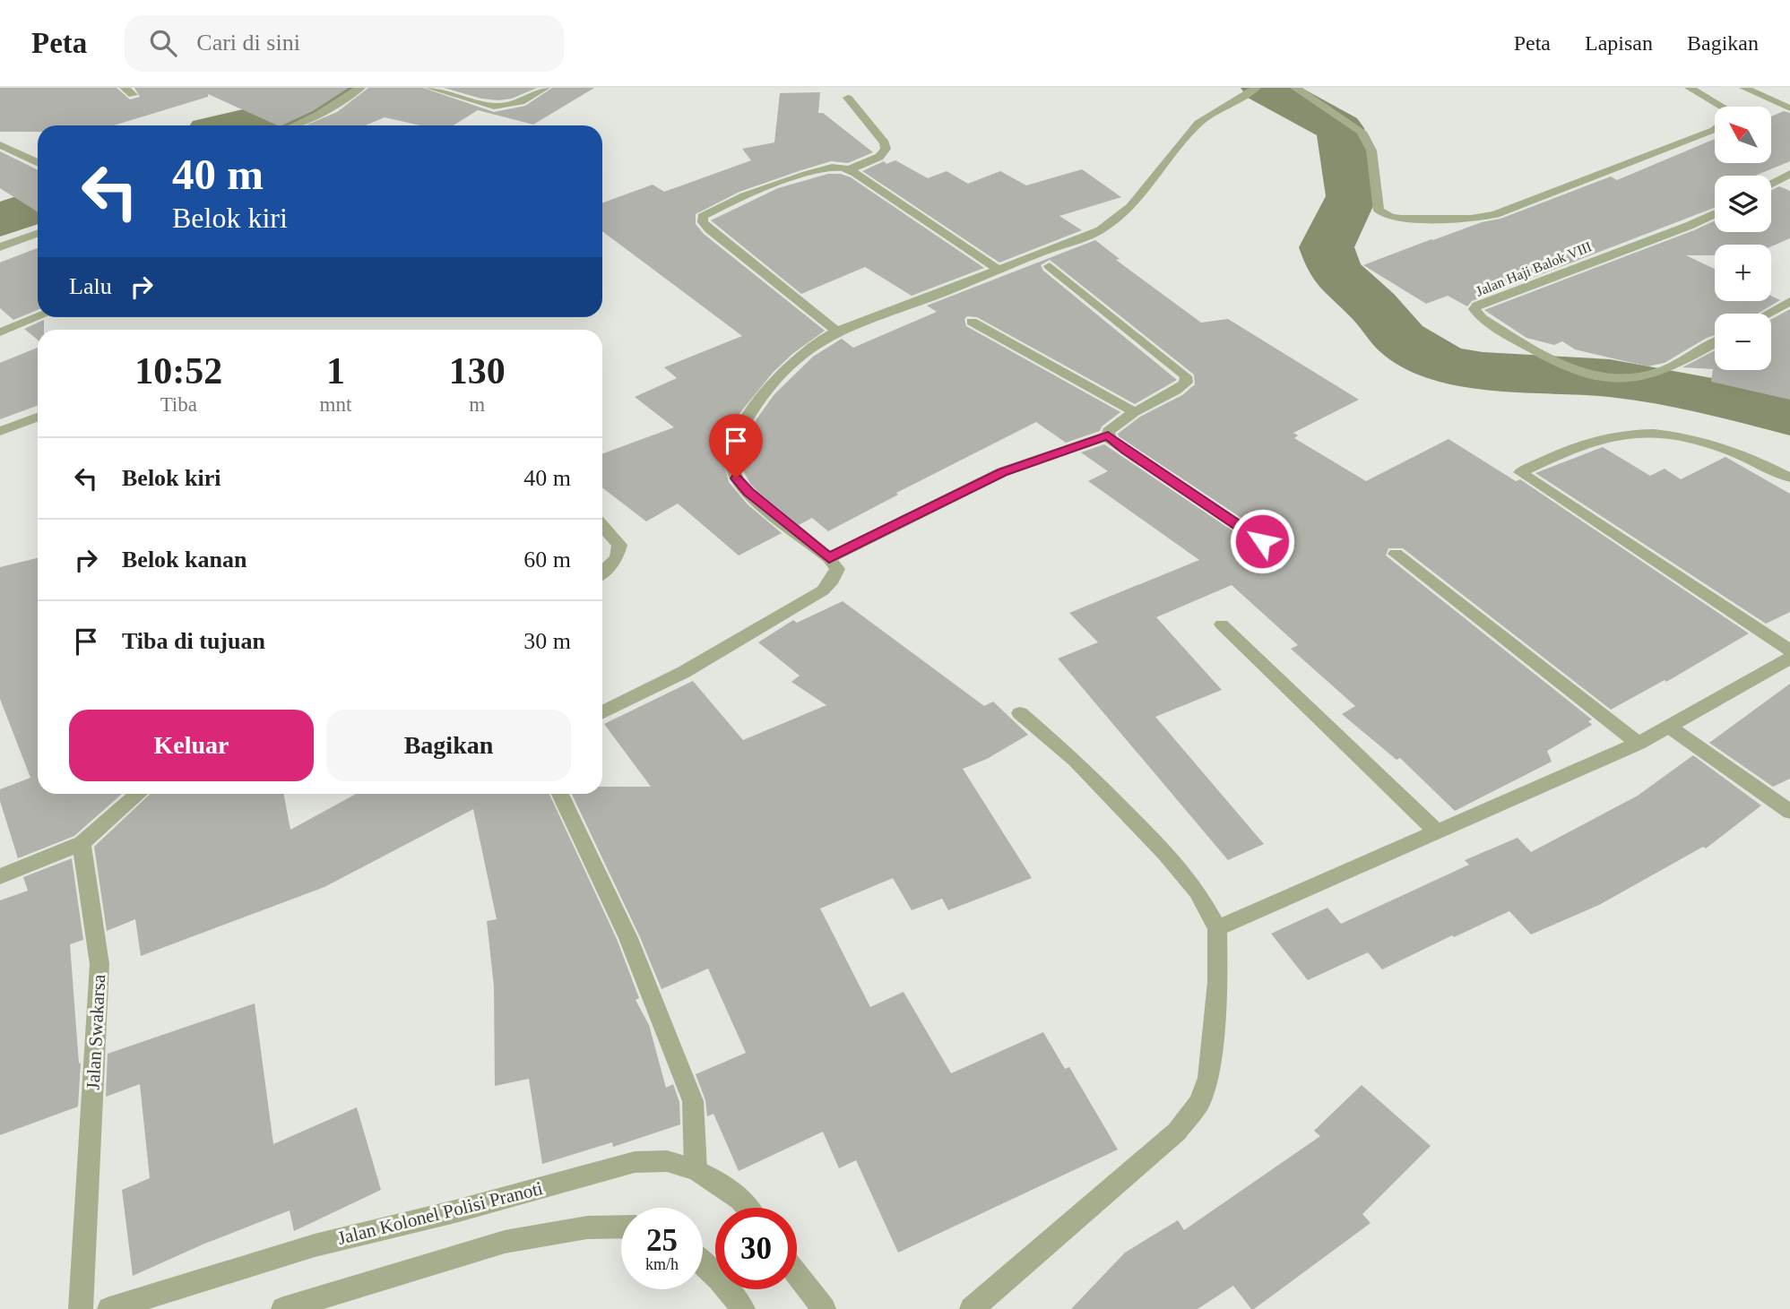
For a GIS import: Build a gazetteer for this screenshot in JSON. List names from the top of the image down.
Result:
{
  "streets": {
    "street": ["Jalan Haji Balok VIII", "Jalan Swakarsa", "Jalan Kolonel Polisi Pranoti"]
  },
  "north": "top left",
  "page": {
    "header": "Peta",
    "search": "Cari di sini",
    "nav": ["Peta", "Lapisan", "Bagikan"],
    "map_buttons": ["+", "−"],
    "turn": ["40 m", "Belok kiri"],
    "then": "Lalu",
    "eta": [
      "10:52",
      "Tiba",
      "1",
      "mnt",
      "130",
      "m"
    ],
    "list": [
      {
        "name": "Belok kiri",
        "value": "40 m"
      },
      {
        "name": "Belok kanan",
        "value": "60 m"
      },
      {
        "name": "Tiba di tujuan",
        "value": "30 m"
      }
    ],
    "buttons": ["Keluar", "Bagikan"],
    "speed": "25 km/h",
    "limit": "30"
  }
}
